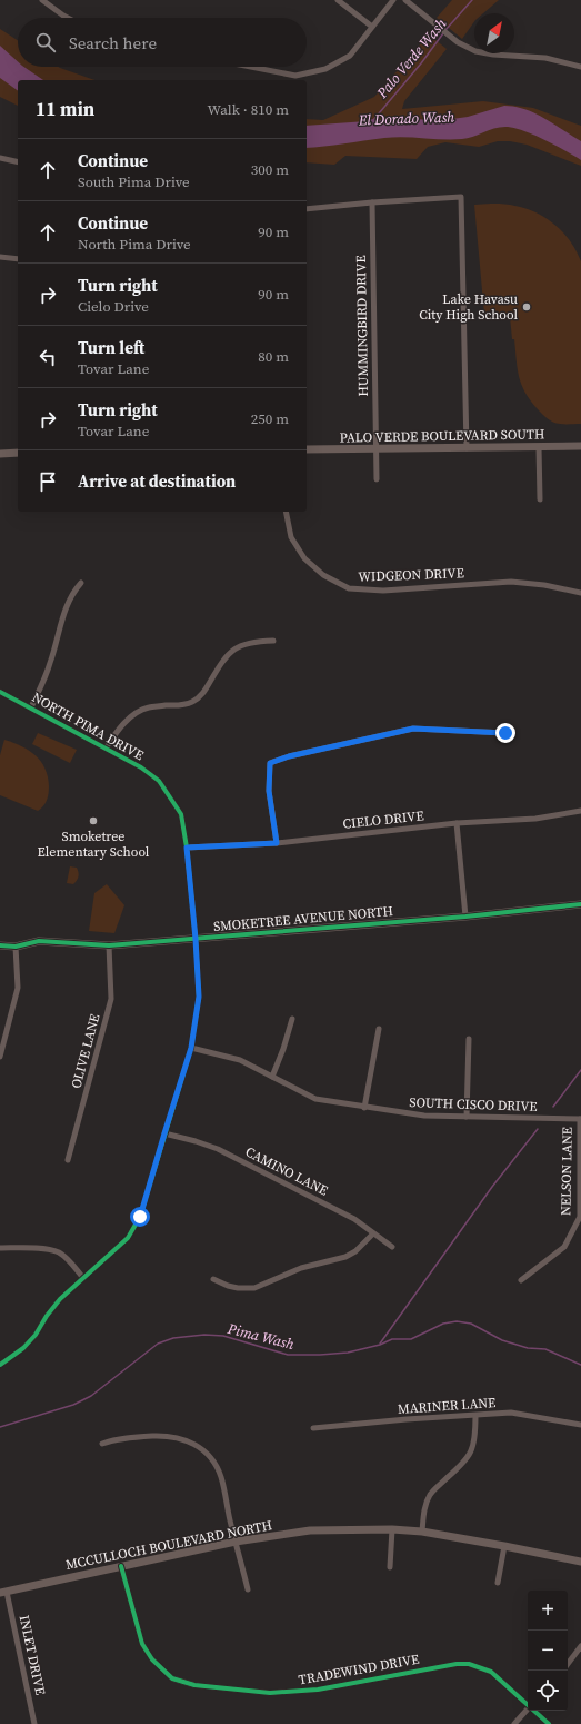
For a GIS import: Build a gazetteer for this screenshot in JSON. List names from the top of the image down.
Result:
{
  "streets": {
    "main road": ["PALO VERDE BOULEVARD SOUTH", "SMOKETREE AVENUE NORTH", "MCCULLOCH BOULEVARD NORTH"],
    "street": [
      "HUMMINGBIRD DRIVE",
      "WIDGEON DRIVE",
      "NORTH PIMA DRIVE",
      "CIELO DRIVE",
      "OLIVE LANE",
      "SOUTH CISCO DRIVE",
      "CAMINO LANE",
      "NELSON LANE",
      "MARINER LANE",
      "INLET DRIVE",
      "TRADEWIND DRIVE"
    ]
  },
  "crossings": [
    ["HUMMINGBIRD DRIVE", "PALO VERDE BOULEVARD SOUTH"],
    ["NORTH PIMA DRIVE", "CIELO DRIVE"],
    ["NORTH PIMA DRIVE", "SMOKETREE AVENUE NORTH"],
    ["NORTH PIMA DRIVE", "SOUTH CISCO DRIVE"],
    ["NORTH PIMA DRIVE", "CAMINO LANE"],
    ["SMOKETREE AVENUE NORTH", "OLIVE LANE"],
    ["SOUTH CISCO DRIVE", "NELSON LANE"],
    ["MCCULLOCH BOULEVARD NORTH", "INLET DRIVE"],
    ["MCCULLOCH BOULEVARD NORTH", "TRADEWIND DRIVE"]
  ],
  "water": ["Palo Verde Wash", "El Dorado Wash", "Pima Wash"],
  "places": ["Lake Havasu City High School", "Smoketree Elementary School"],
  "north": "top right",
  "page": {
    "search": "Search here",
    "heading": ["11 min", "Walk · 810 m"],
    "list": [
      ["Continue", "South Pima Drive", "300 m"],
      ["Continue", "North Pima Drive", "90 m"],
      ["Turn right", "Cielo Drive", "90 m"],
      ["Turn left", "Tovar Lane", "80 m"],
      ["Turn right", "Tovar Lane", "250 m"],
      "Arrive at destination"
    ],
    "map_buttons": ["+", "−"]
  }
}
